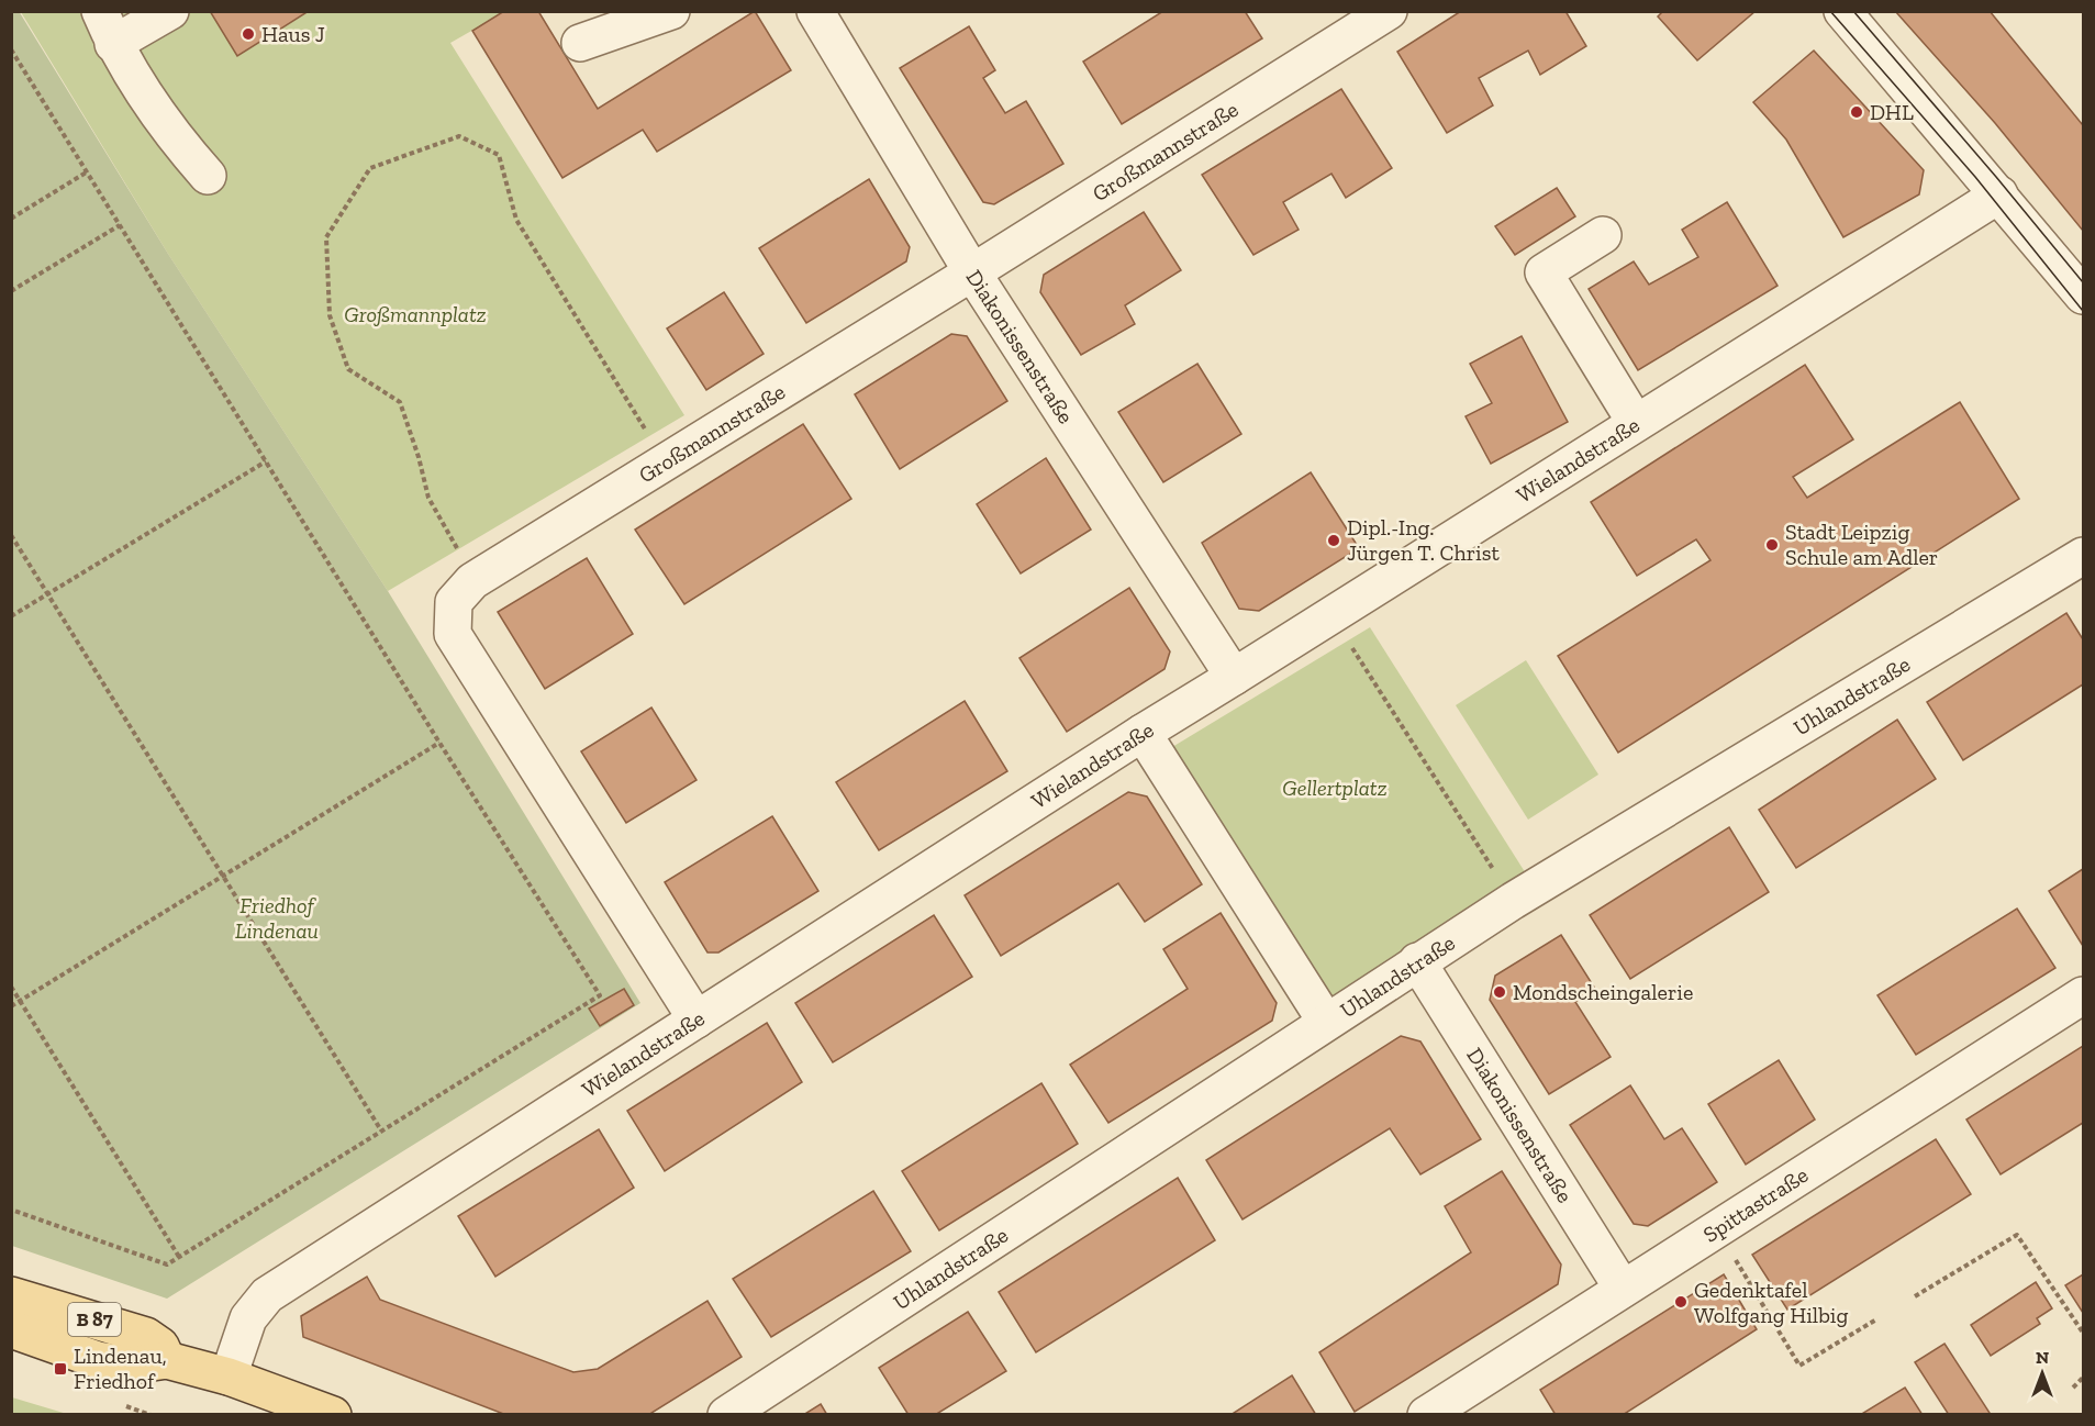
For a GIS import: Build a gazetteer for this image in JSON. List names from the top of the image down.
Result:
{
  "streets": {
    "main road": ["B 87"],
    "street": [
      "Großmannstraße",
      "Diakonissenstraße",
      "Wielandstraße",
      "Uhlandstraße",
      "Spittastraße"
    ]
  },
  "crossings": [
    ["Großmannstraße", "Diakonissenstraße"],
    ["Großmannstraße", "Wielandstraße"],
    ["Diakonissenstraße", "Wielandstraße"],
    ["Diakonissenstraße", "Uhlandstraße"],
    ["Diakonissenstraße", "Spittastraße"],
    ["Wielandstraße", "B 87"]
  ],
  "parks": ["Großmannplatz", "Gellertplatz", "Friedhof Lindenau"],
  "places": {
    "other": [
      "Haus J",
      "DHL",
      "Dipl.-Ing. Jürgen T. Christ",
      "Stadt Leipzig Schule am Adler",
      "Mondscheingalerie",
      "Gedenktafel Wolfgang Hilbig"
    ],
    "transit": ["Lindenau, Friedhof"]
  },
  "north": "top"
}
